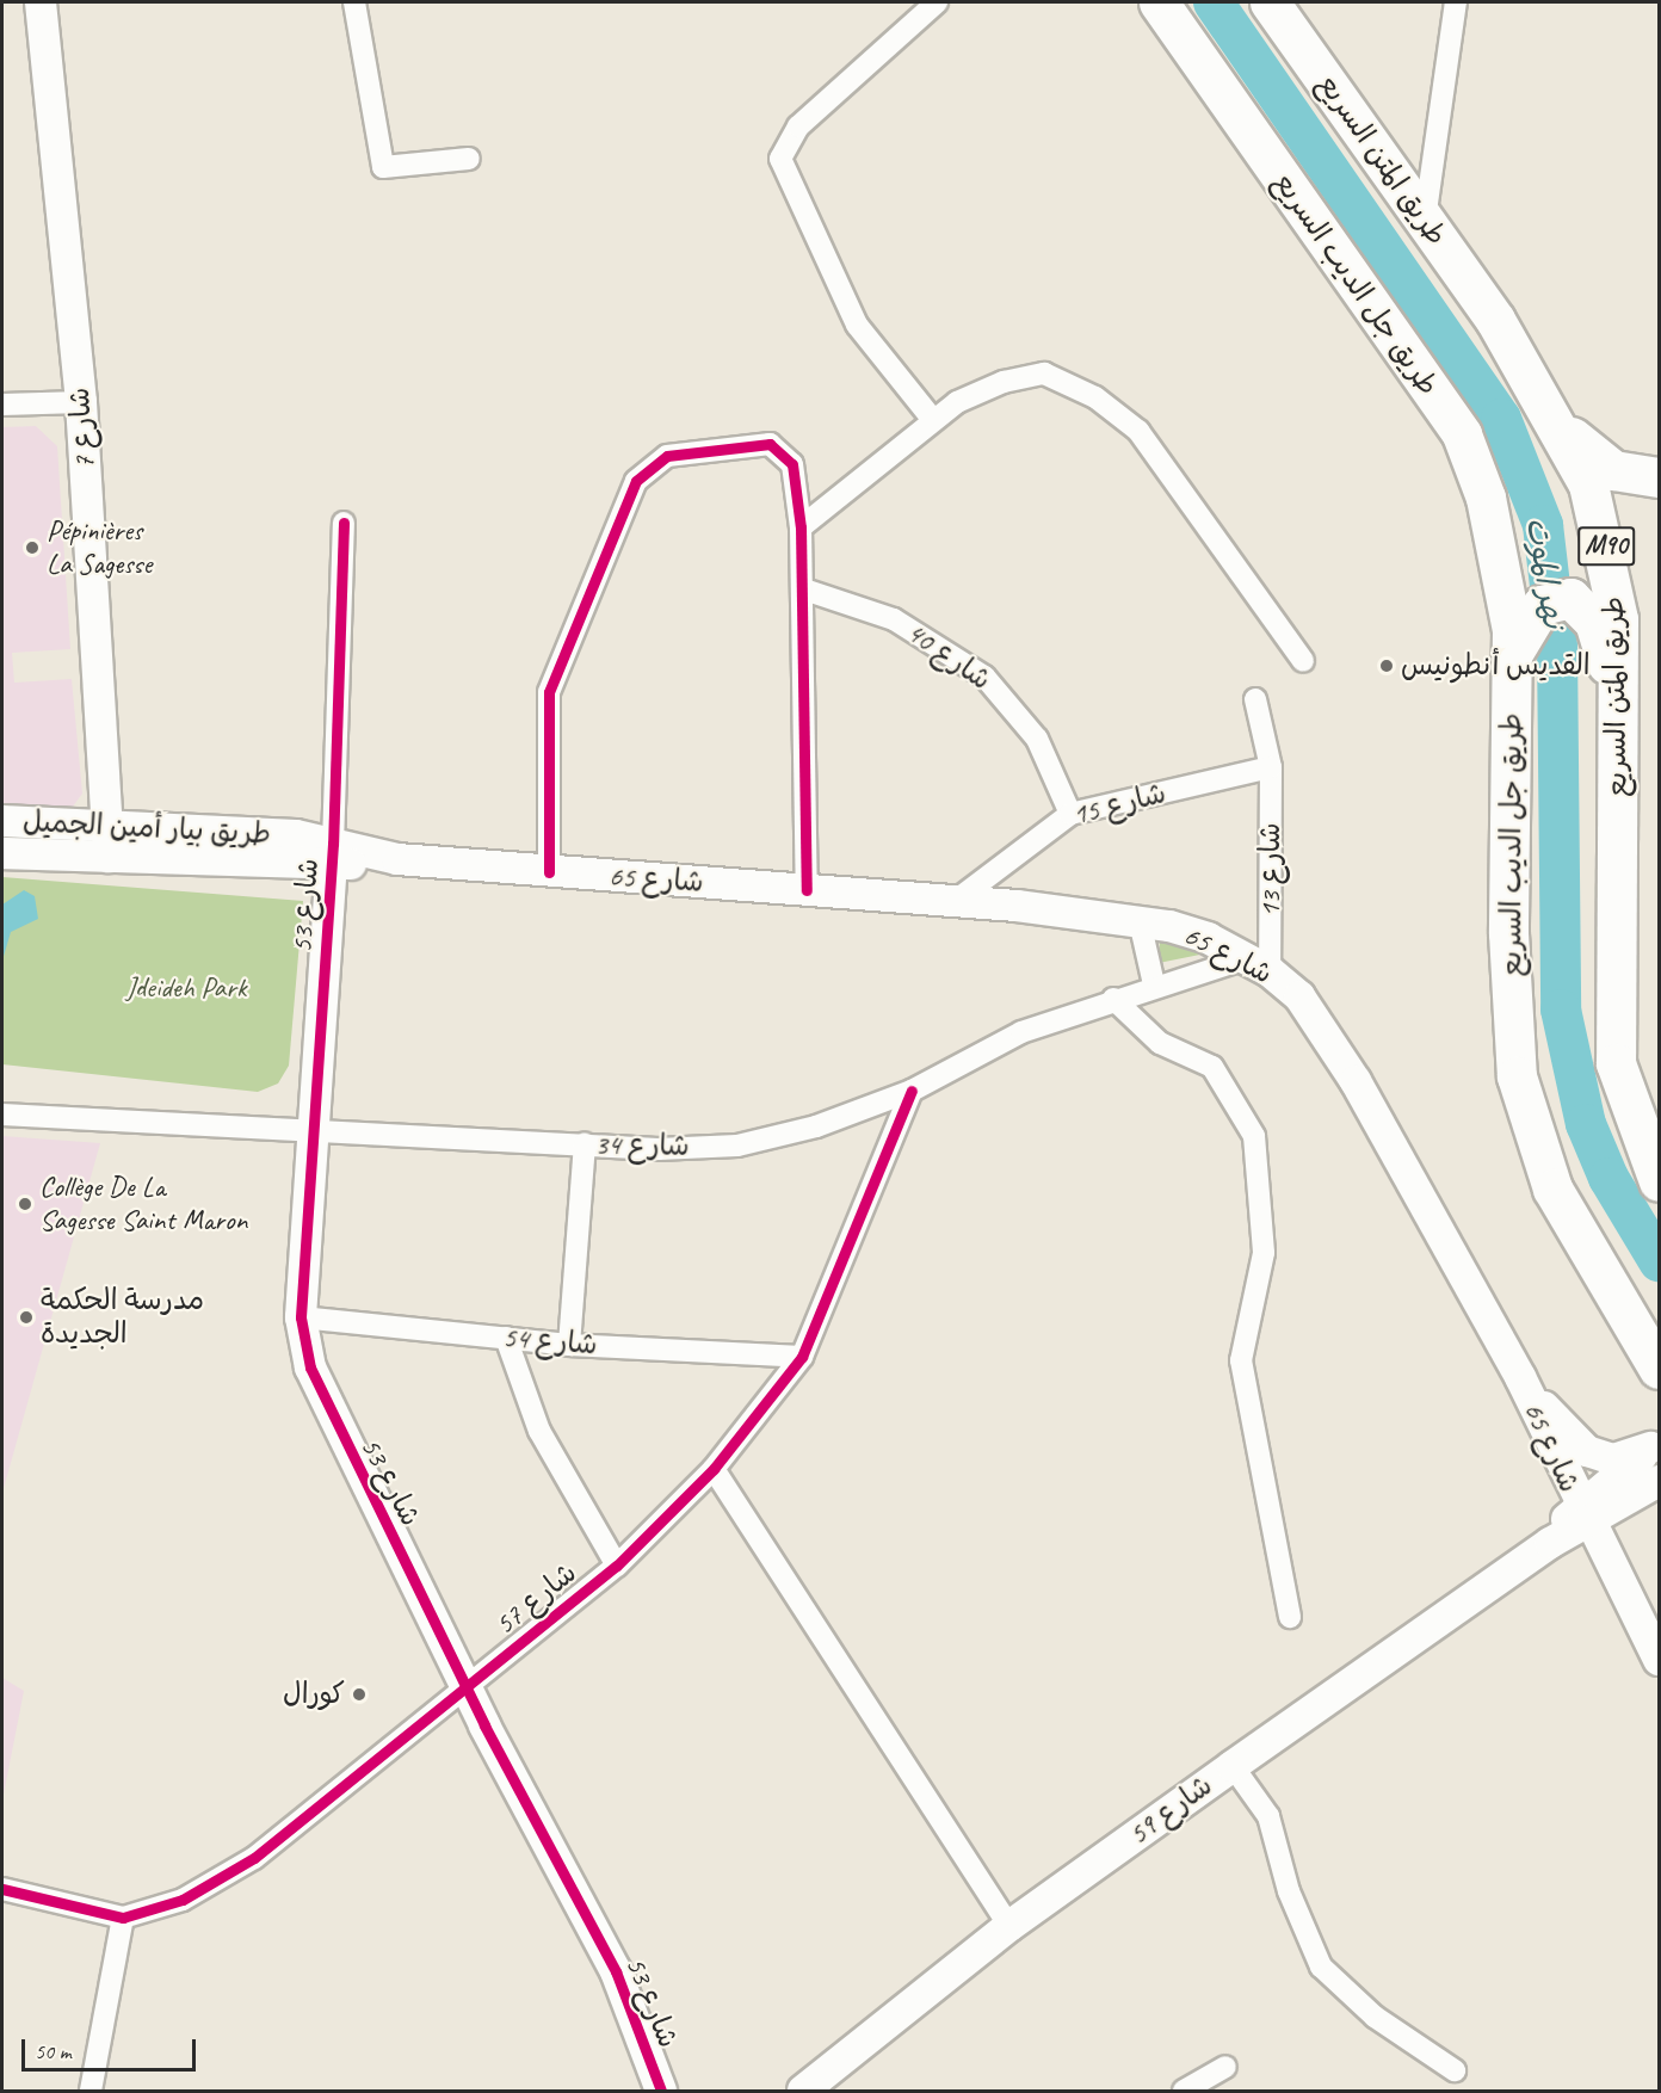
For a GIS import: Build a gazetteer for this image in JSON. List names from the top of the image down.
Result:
{
  "streets": {
    "highway": ["طريق المتن السريع", "طريق جل الديب السريع", "M90"],
    "street": [
      "شارع 7",
      "شارع 40",
      "شارع 15",
      "طريق بيار أمين الجميل",
      "شارع 13",
      "شارع 65",
      "شارع 53",
      "شارع 34",
      "شارع 54",
      "شارع 57",
      "شارع 59"
    ]
  },
  "crossings": [
    ["شارع 7", "طريق بيار أمين الجميل"],
    ["شارع 40", "شارع 15"],
    ["شارع 15", "شارع 13"],
    ["شارع 15", "شارع 65"],
    ["طريق بيار أمين الجميل", "شارع 65"],
    ["طريق بيار أمين الجميل", "شارع 53"],
    ["شارع 13", "شارع 65"],
    ["شارع 13", "شارع 34"],
    ["شارع 65", "شارع 53"],
    ["شارع 65", "شارع 34"],
    ["شارع 65", "شارع 59"],
    ["شارع 53", "شارع 34"],
    ["شارع 53", "شارع 54"],
    ["شارع 53", "شارع 57"],
    ["شارع 34", "شارع 57"],
    ["شارع 54", "شارع 57"]
  ],
  "water": ["نهر الموت"],
  "parks": ["Jdeideh Park"],
  "places": [
    "Pépinières La Sagesse",
    "القديس أنطونيس",
    "Collège De La Sagesse Saint Maron",
    "مدرسة الحكمة الجديدة",
    "كورال"
  ],
  "scale_bar": "50 m"
}
